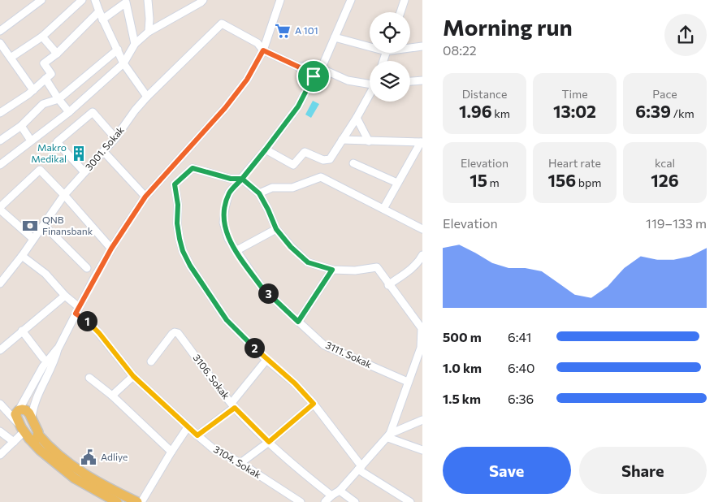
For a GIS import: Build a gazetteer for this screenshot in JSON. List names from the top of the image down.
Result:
{
  "streets": {
    "street": [
      "3001. Sokak",
      "3111. Sokak",
      "3106. Sokak",
      "3104. Sokak"
    ]
  },
  "crossings": [
    ["3001. Sokak", "3104. Sokak"]
  ],
  "places": {
    "supermarket": ["A 101"],
    "building": ["Makro Medikal"],
    "bank": ["QNB Finansbank"],
    "public building": ["Adliye"]
  },
  "page": {
    "heading": ["Morning run", "08:22"],
    "stats": [
      ["Distance", "1.96 km"],
      ["Time", "13:02"],
      ["Pace", "6:39 /km"],
      ["Elevation", "15 m"],
      ["Heart rate", "156 bpm"],
      ["kcal", "126"]
    ],
    "chart": ["Elevation", "119–133 m"],
    "pins": ["3", "1", "2"],
    "list": [
      {
        "name": "500 m",
        "note": "6:41"
      },
      {
        "name": "1.0 km",
        "note": "6:40"
      },
      {
        "name": "1.5 km",
        "note": "6:36"
      }
    ],
    "buttons": ["Save", "Share"]
  }
}
